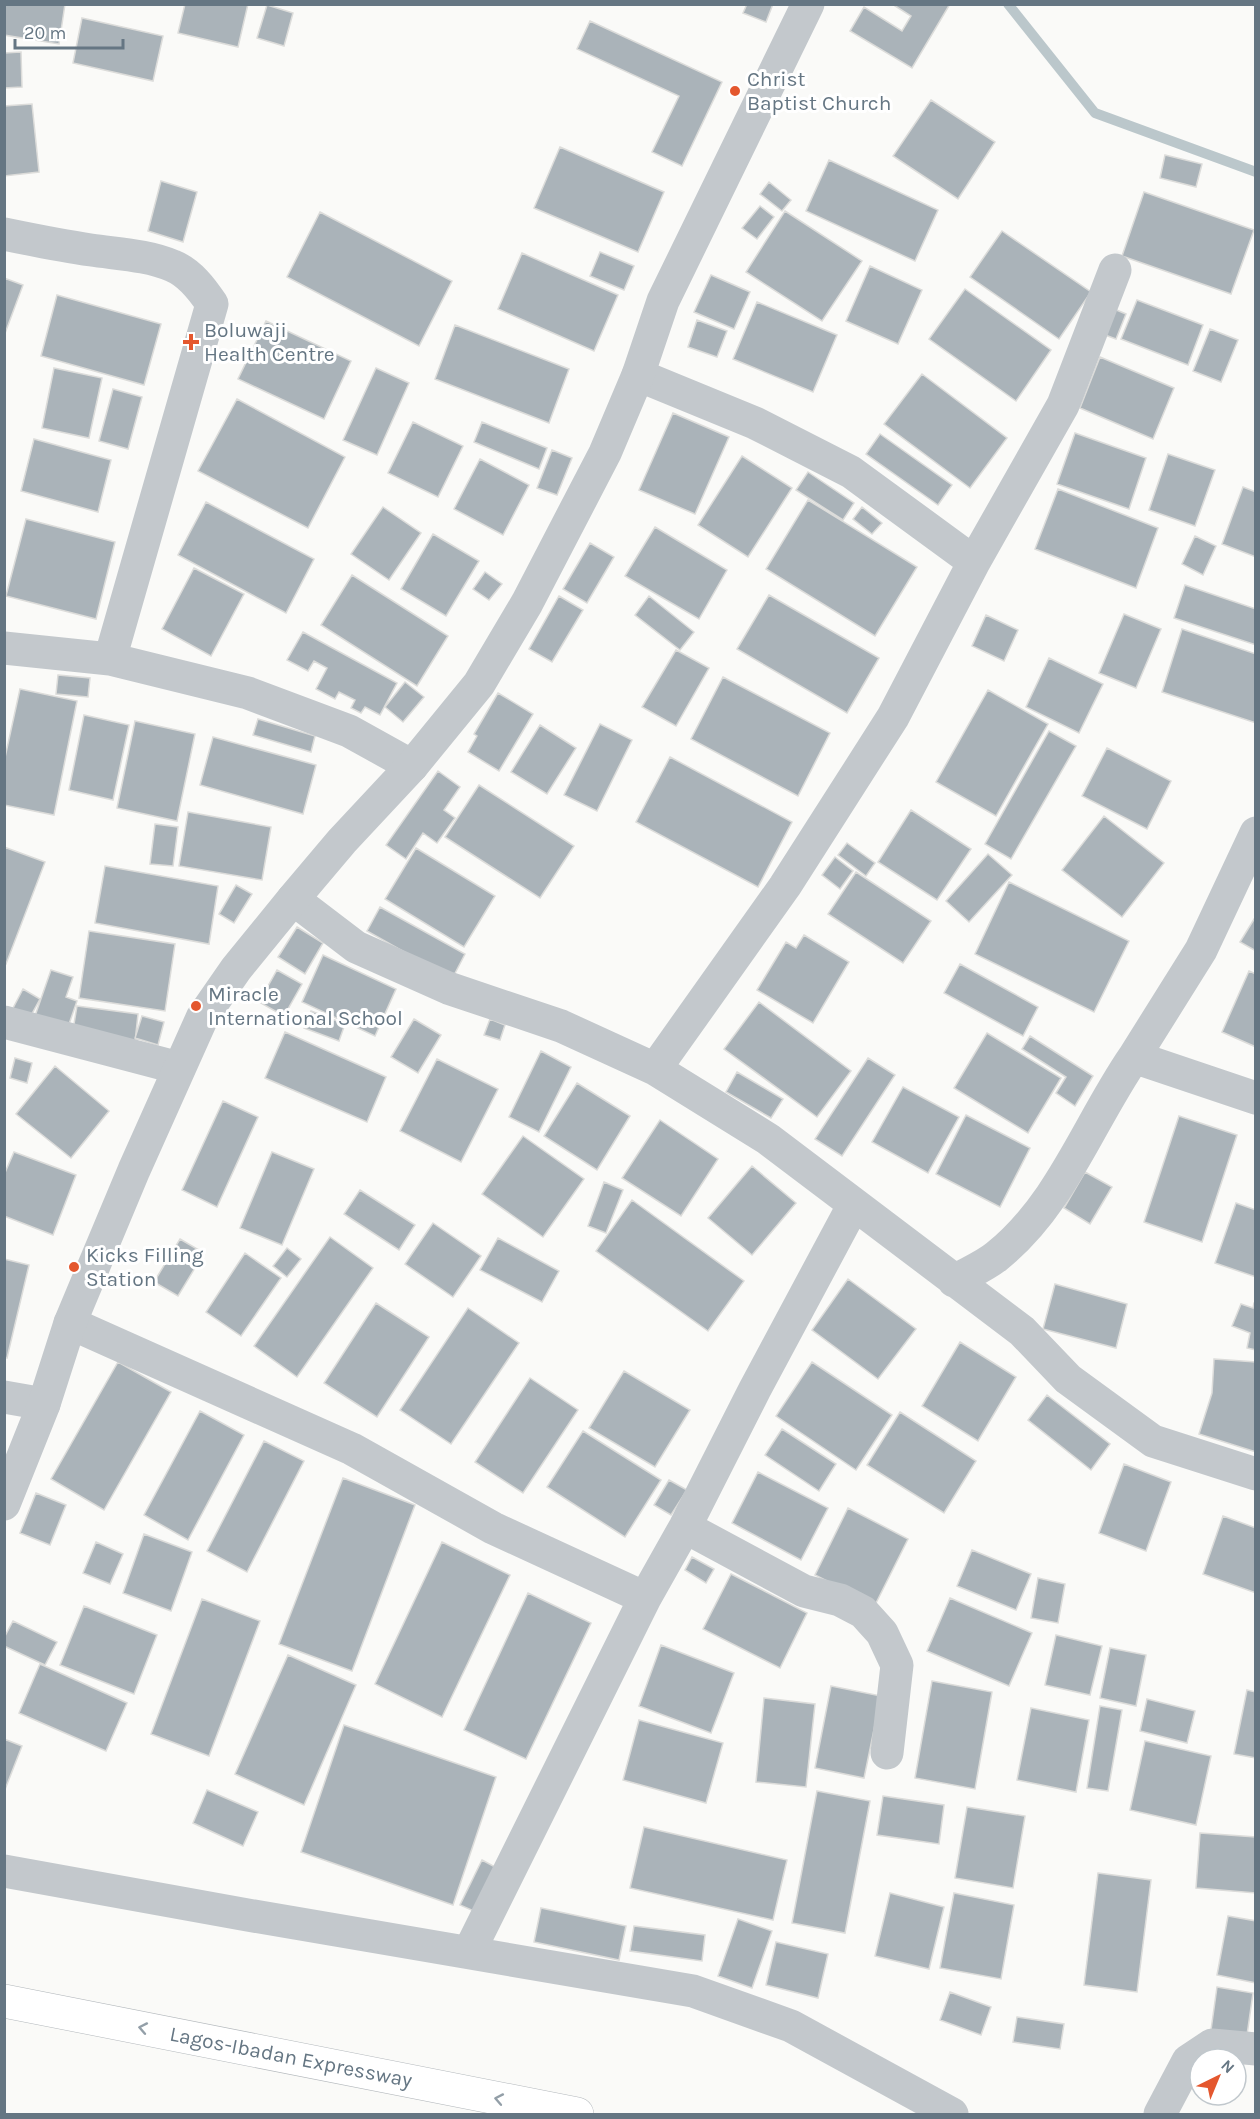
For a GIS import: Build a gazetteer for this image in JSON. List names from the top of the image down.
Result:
{
  "streets": {
    "highway": ["Lagos-Ibadan Expressway"]
  },
  "one_way": ["Lagos-Ibadan Expressway"],
  "places": {
    "other": ["Christ Baptist Church", "Miracle International School", "Kicks Filling Station"],
    "health": ["Boluwaji Health Centre"]
  },
  "scale_bar": "20 m",
  "north": "top right"
}
